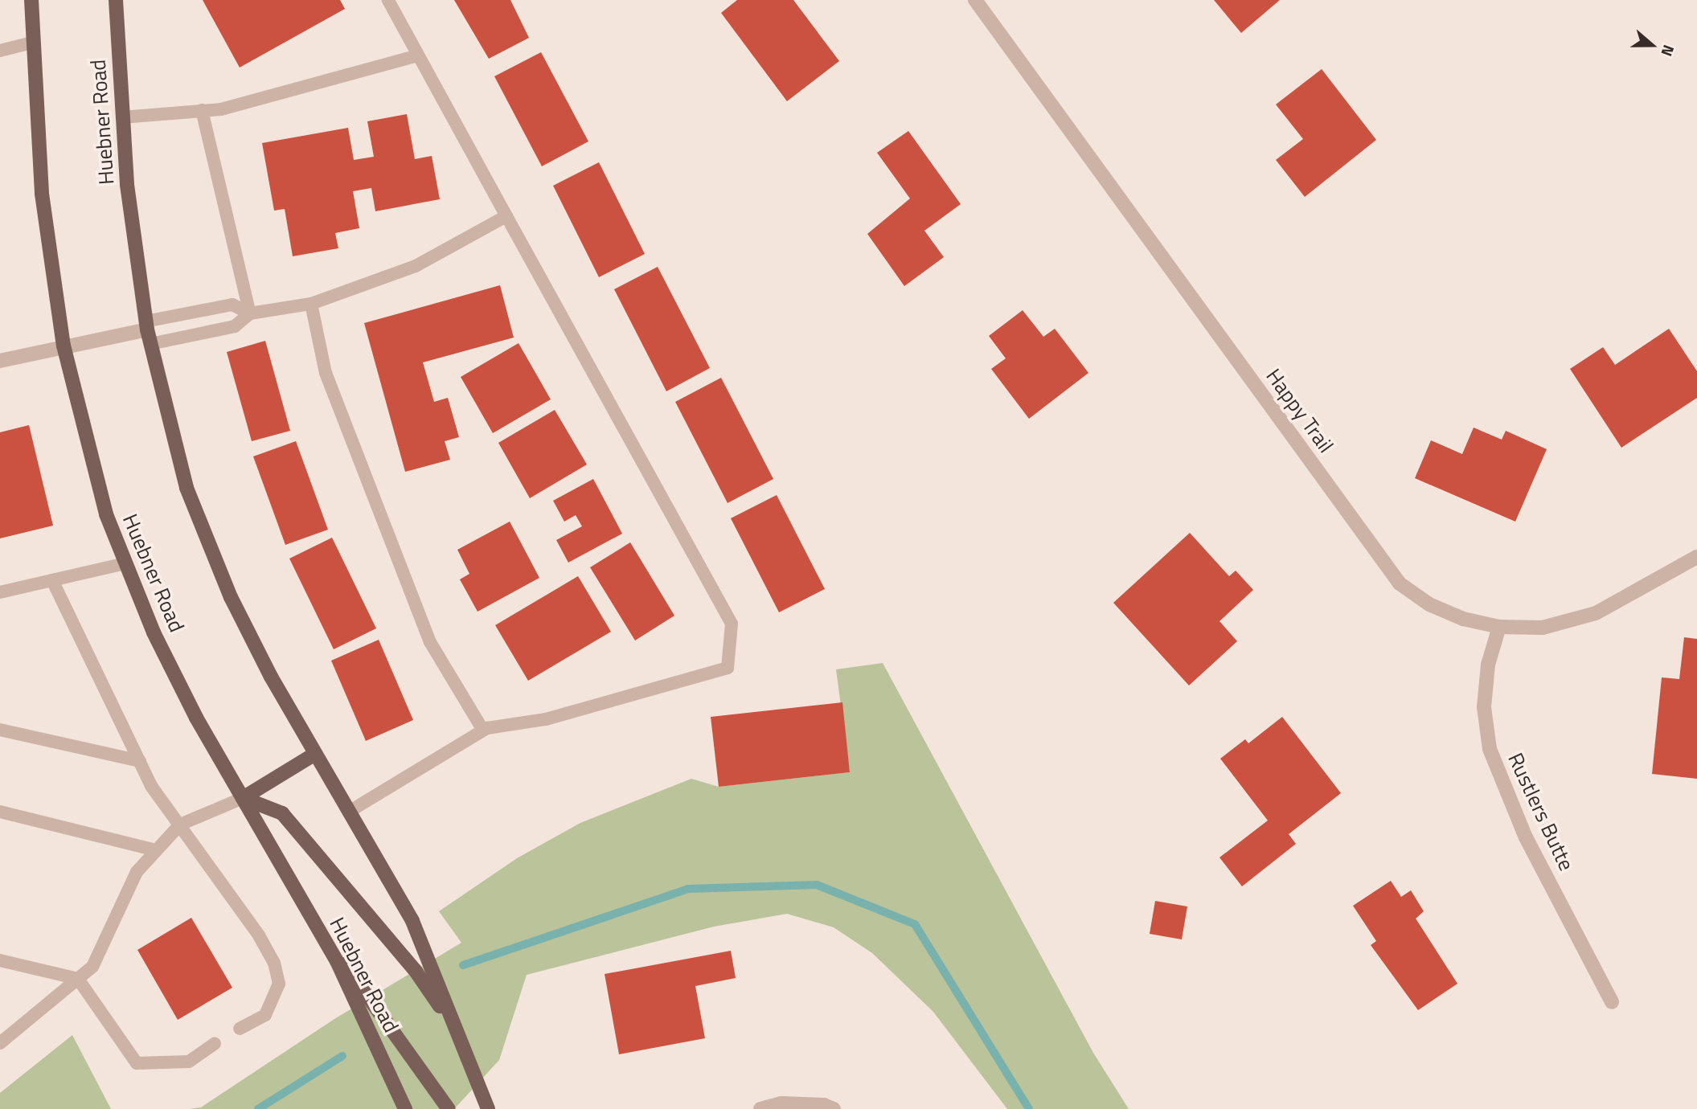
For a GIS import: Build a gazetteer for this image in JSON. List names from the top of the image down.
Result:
{
  "streets": {
    "main road": ["Huebner Road"],
    "street": ["Happy Trail", "Rustlers Butte"]
  },
  "crossings": [
    ["Happy Trail", "Rustlers Butte"]
  ],
  "north": "right"
}
